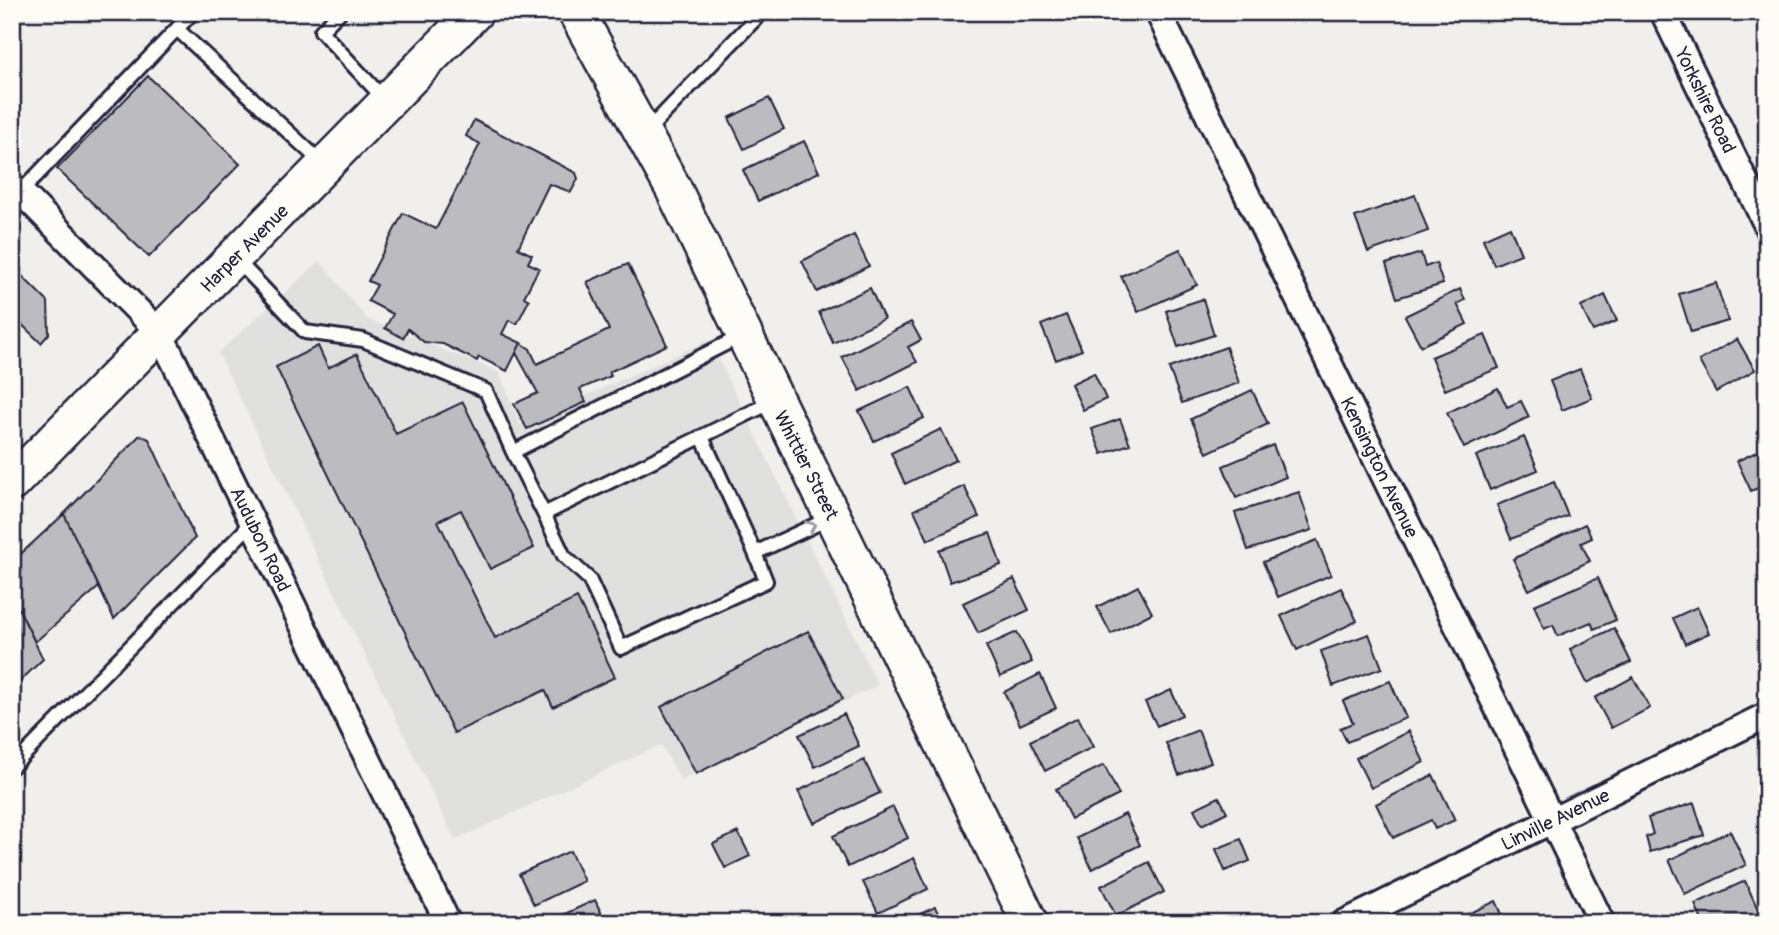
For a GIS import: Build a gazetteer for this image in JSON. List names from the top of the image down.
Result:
{
  "streets": {
    "street": [
      "Yorkshire Road",
      "Harper Avenue",
      "Whittier Street",
      "Kensington Avenue",
      "Audubon Road",
      "Linville Avenue"
    ]
  },
  "crossings": [
    ["Harper Avenue", "Audubon Road"],
    ["Kensington Avenue", "Linville Avenue"]
  ]
}
